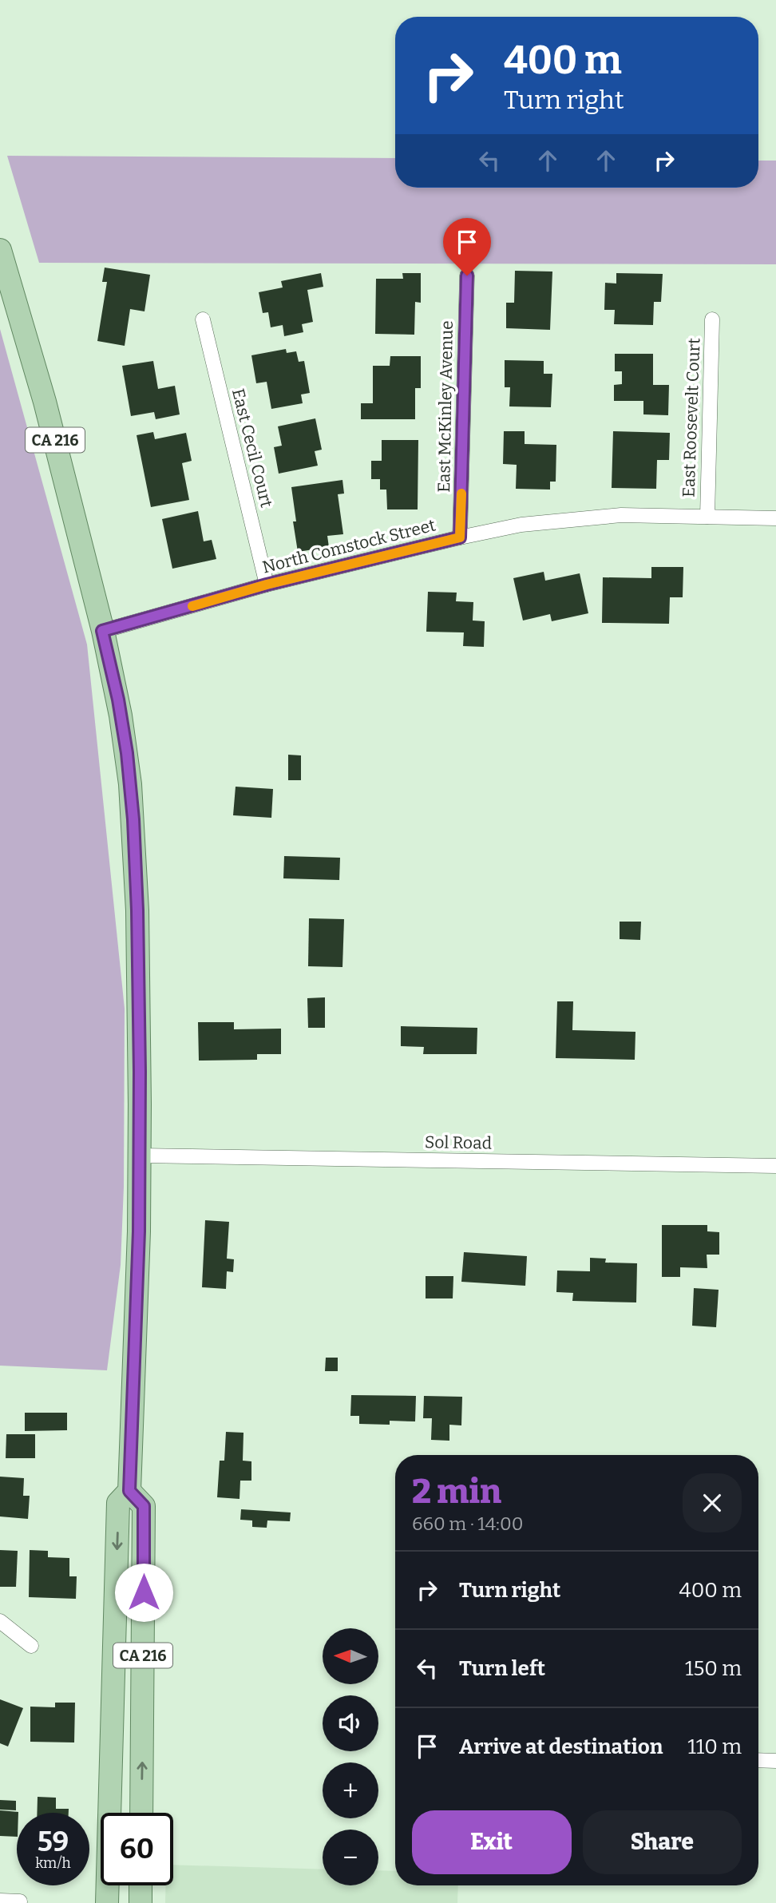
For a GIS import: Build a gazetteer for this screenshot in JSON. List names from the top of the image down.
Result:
{
  "streets": {
    "main road": ["CA 216"],
    "street": [
      "East McKinley Avenue",
      "East Roosevelt Court",
      "East Cecil Court",
      "North Comstock Street",
      "Sol Road"
    ]
  },
  "crossings": [
    ["East McKinley Avenue", "North Comstock Street"],
    ["East Roosevelt Court", "North Comstock Street"],
    ["CA 216", "North Comstock Street"],
    ["CA 216", "Sol Road"],
    ["East Cecil Court", "North Comstock Street"]
  ],
  "north": "left",
  "page": {
    "turn": ["400 m", "Turn right"],
    "heading": ["2 min", "660 m · 14:00"],
    "list": [
      {
        "name": "Turn right",
        "value": "400 m"
      },
      {
        "name": "Turn left",
        "value": "150 m"
      },
      {
        "name": "Arrive at destination",
        "value": "110 m"
      }
    ],
    "map_buttons": ["+", "−"],
    "buttons": ["Exit", "Share"],
    "speed": "59 km/h",
    "limit": "60"
  }
}
